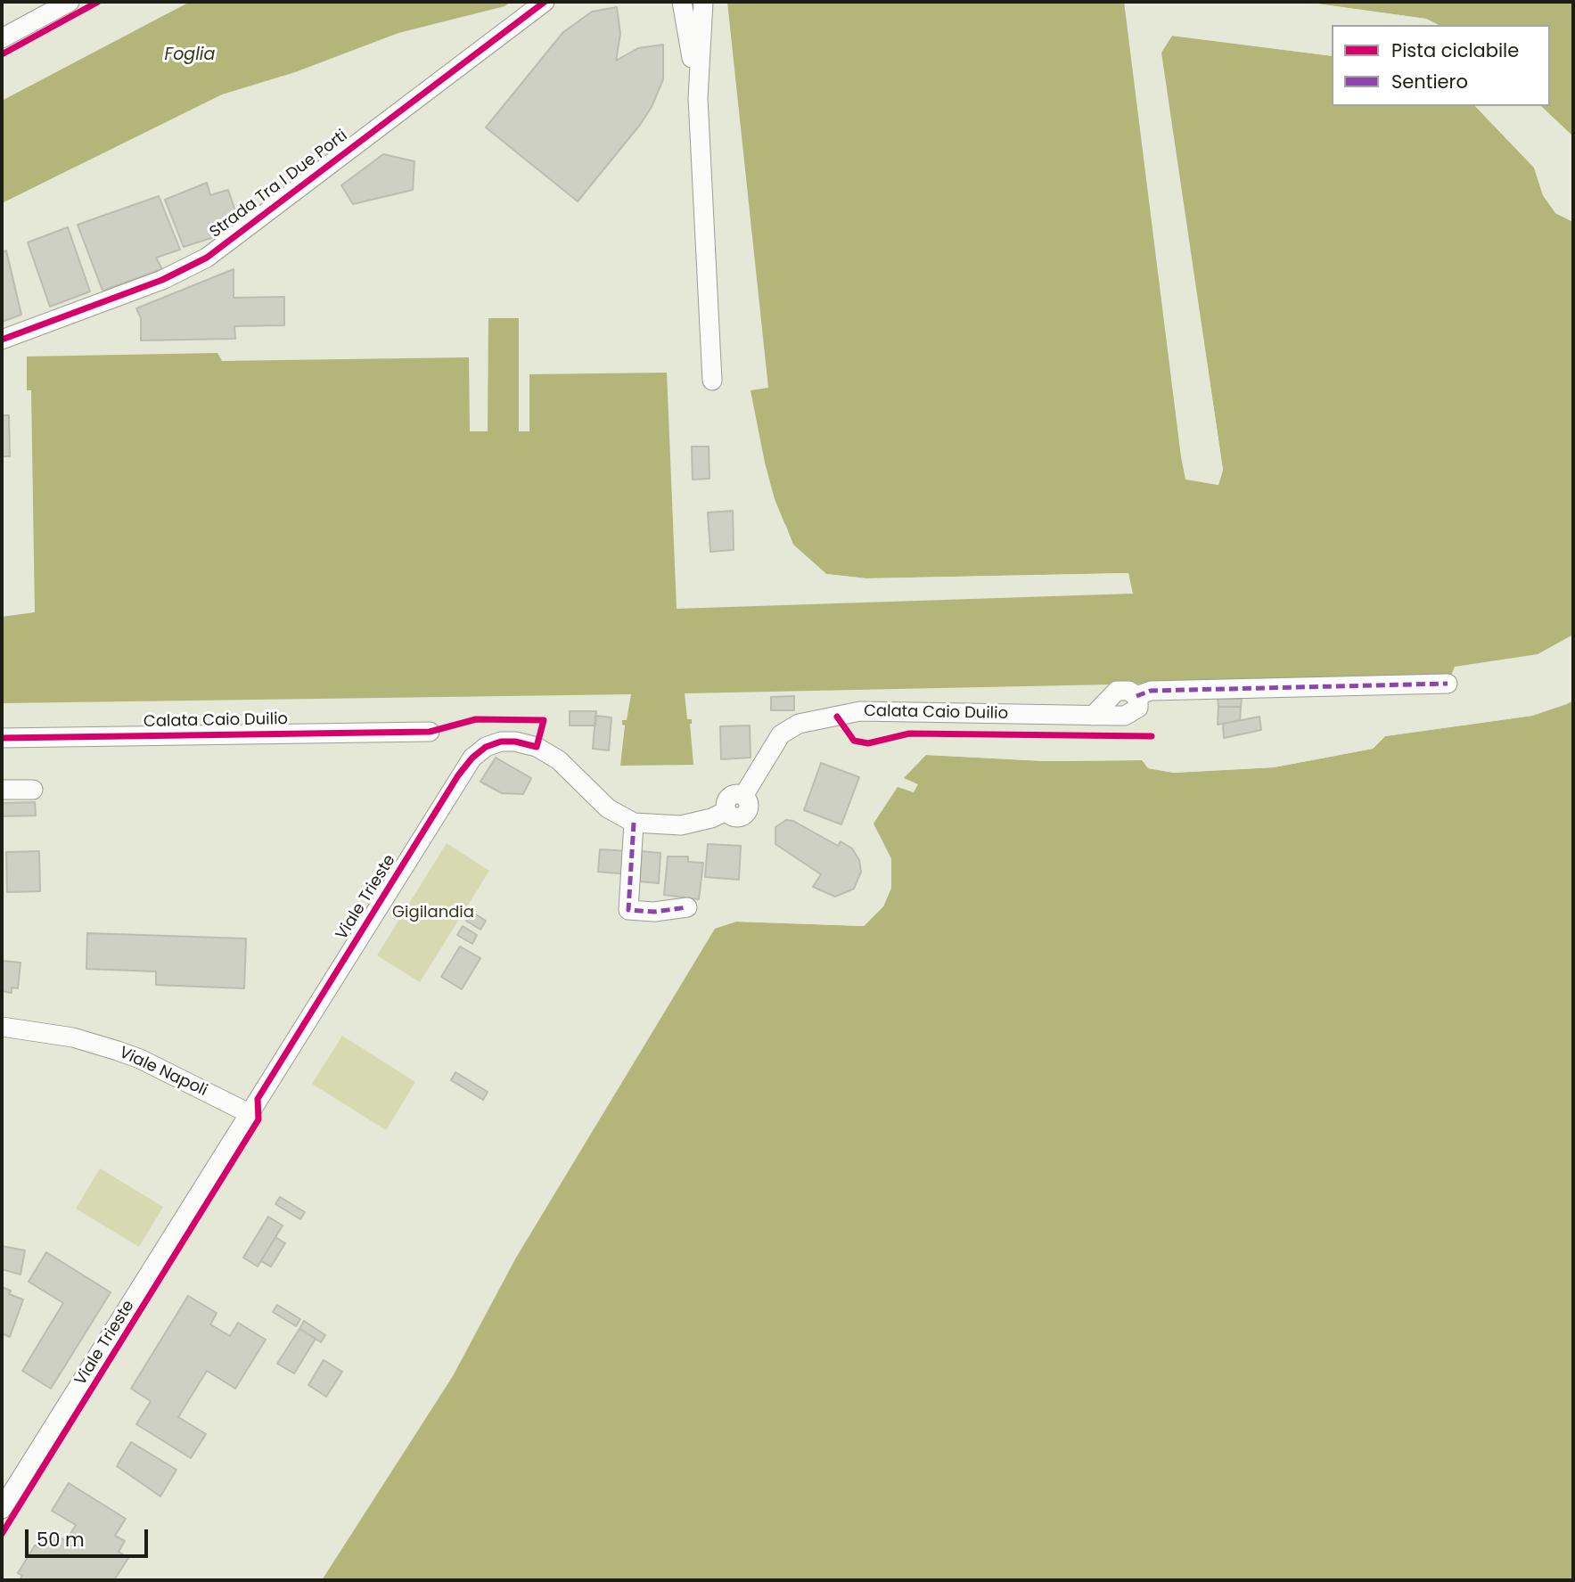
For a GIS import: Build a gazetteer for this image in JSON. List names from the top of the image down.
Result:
{
  "streets": {
    "street": [
      "Strada Tra I Due Porti",
      "Calata Caio Duilio",
      "Viale Trieste",
      "Viale Napoli"
    ]
  },
  "crossings": [
    ["Calata Caio Duilio", "Viale Trieste"],
    ["Viale Trieste", "Viale Napoli"]
  ],
  "water": ["Foglia"],
  "parks": ["Gigilandia"],
  "legend": ["Pista ciclabile", "Sentiero"],
  "scale_bar": "50 m"
}
